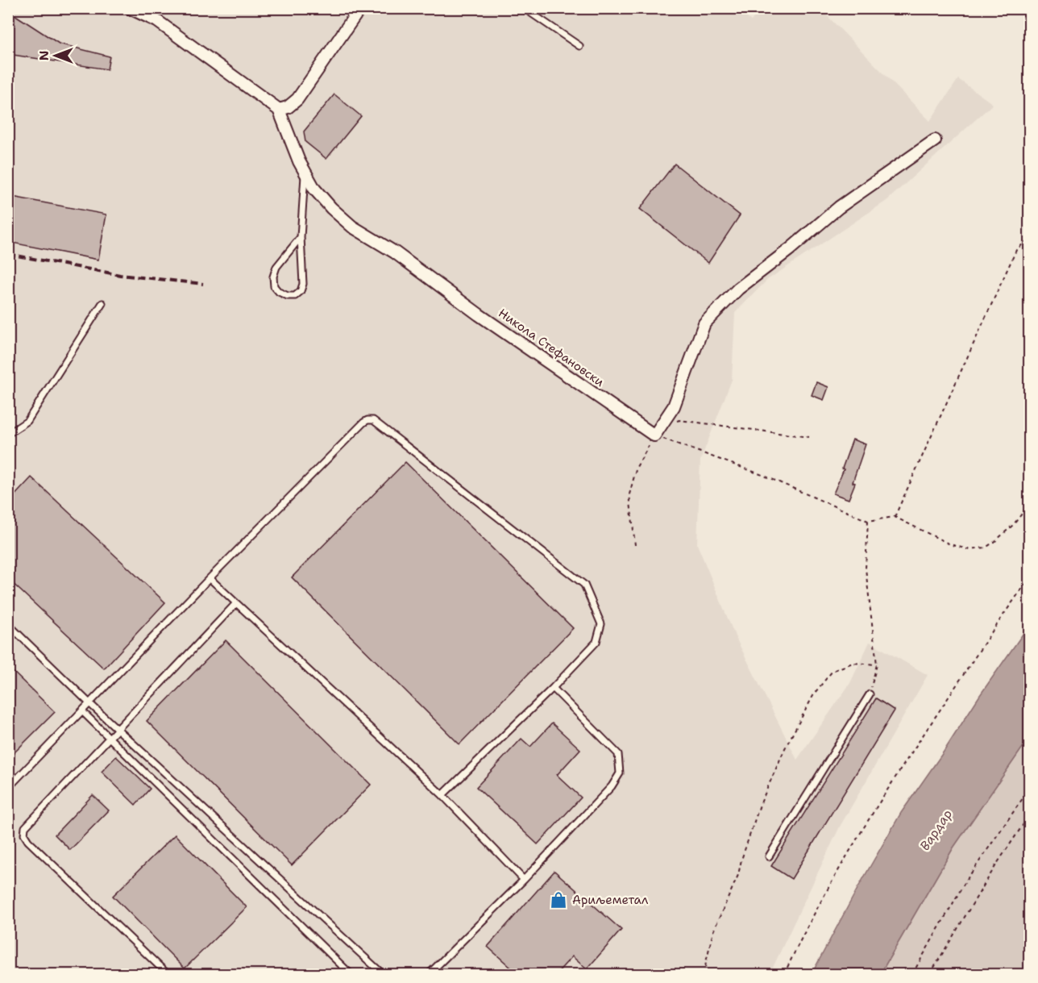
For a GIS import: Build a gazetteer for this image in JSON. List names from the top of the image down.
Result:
{
  "streets": {
    "street": ["Никола Стефановски"]
  },
  "water": ["Вардар"],
  "places": {
    "shop": ["Ариљеметал"]
  },
  "north": "left"
}
